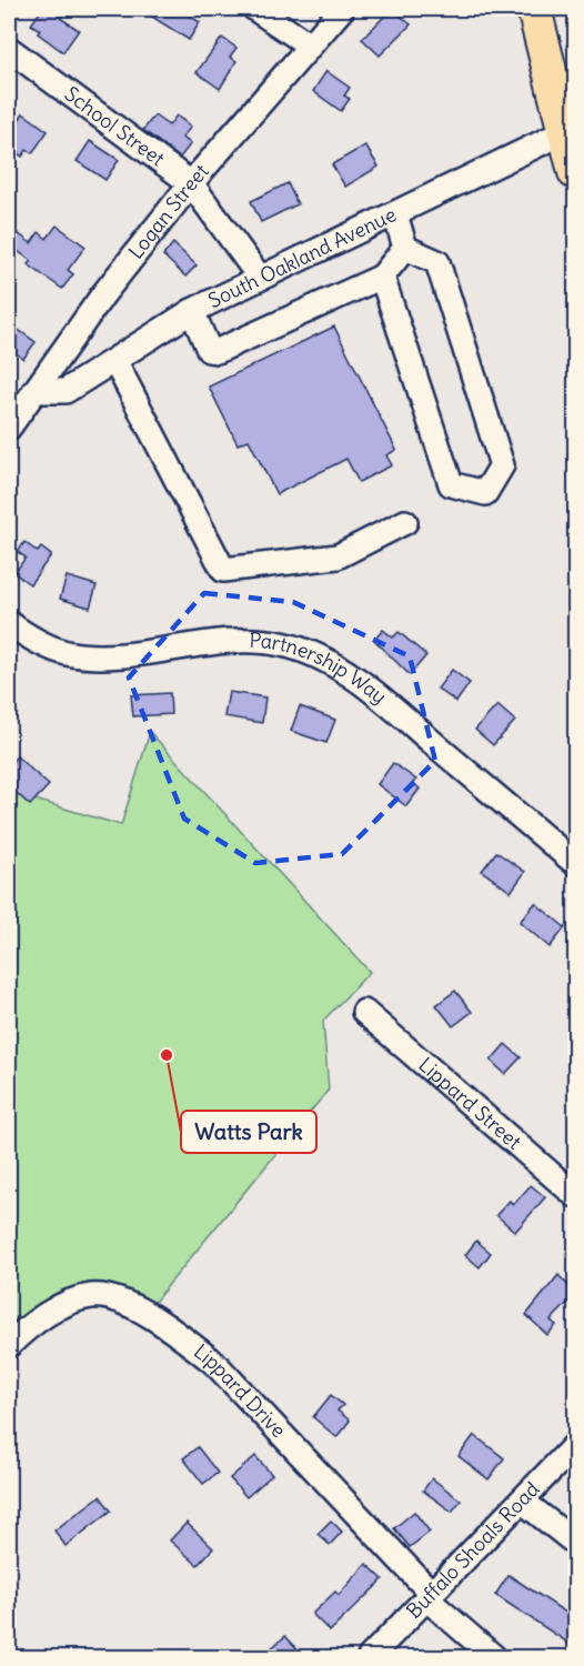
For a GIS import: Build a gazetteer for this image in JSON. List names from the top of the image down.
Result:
{
  "streets": {
    "street": [
      "School Street",
      "Logan Street",
      "South Oakland Avenue",
      "Partnership Way",
      "Lippard Street",
      "Lippard Drive",
      "Buffalo Shoals Road"
    ]
  },
  "crossings": [
    ["School Street", "Logan Street"],
    ["School Street", "South Oakland Avenue"],
    ["Logan Street", "South Oakland Avenue"],
    ["Lippard Drive", "Buffalo Shoals Road"]
  ],
  "places": ["Watts Park"]
}
